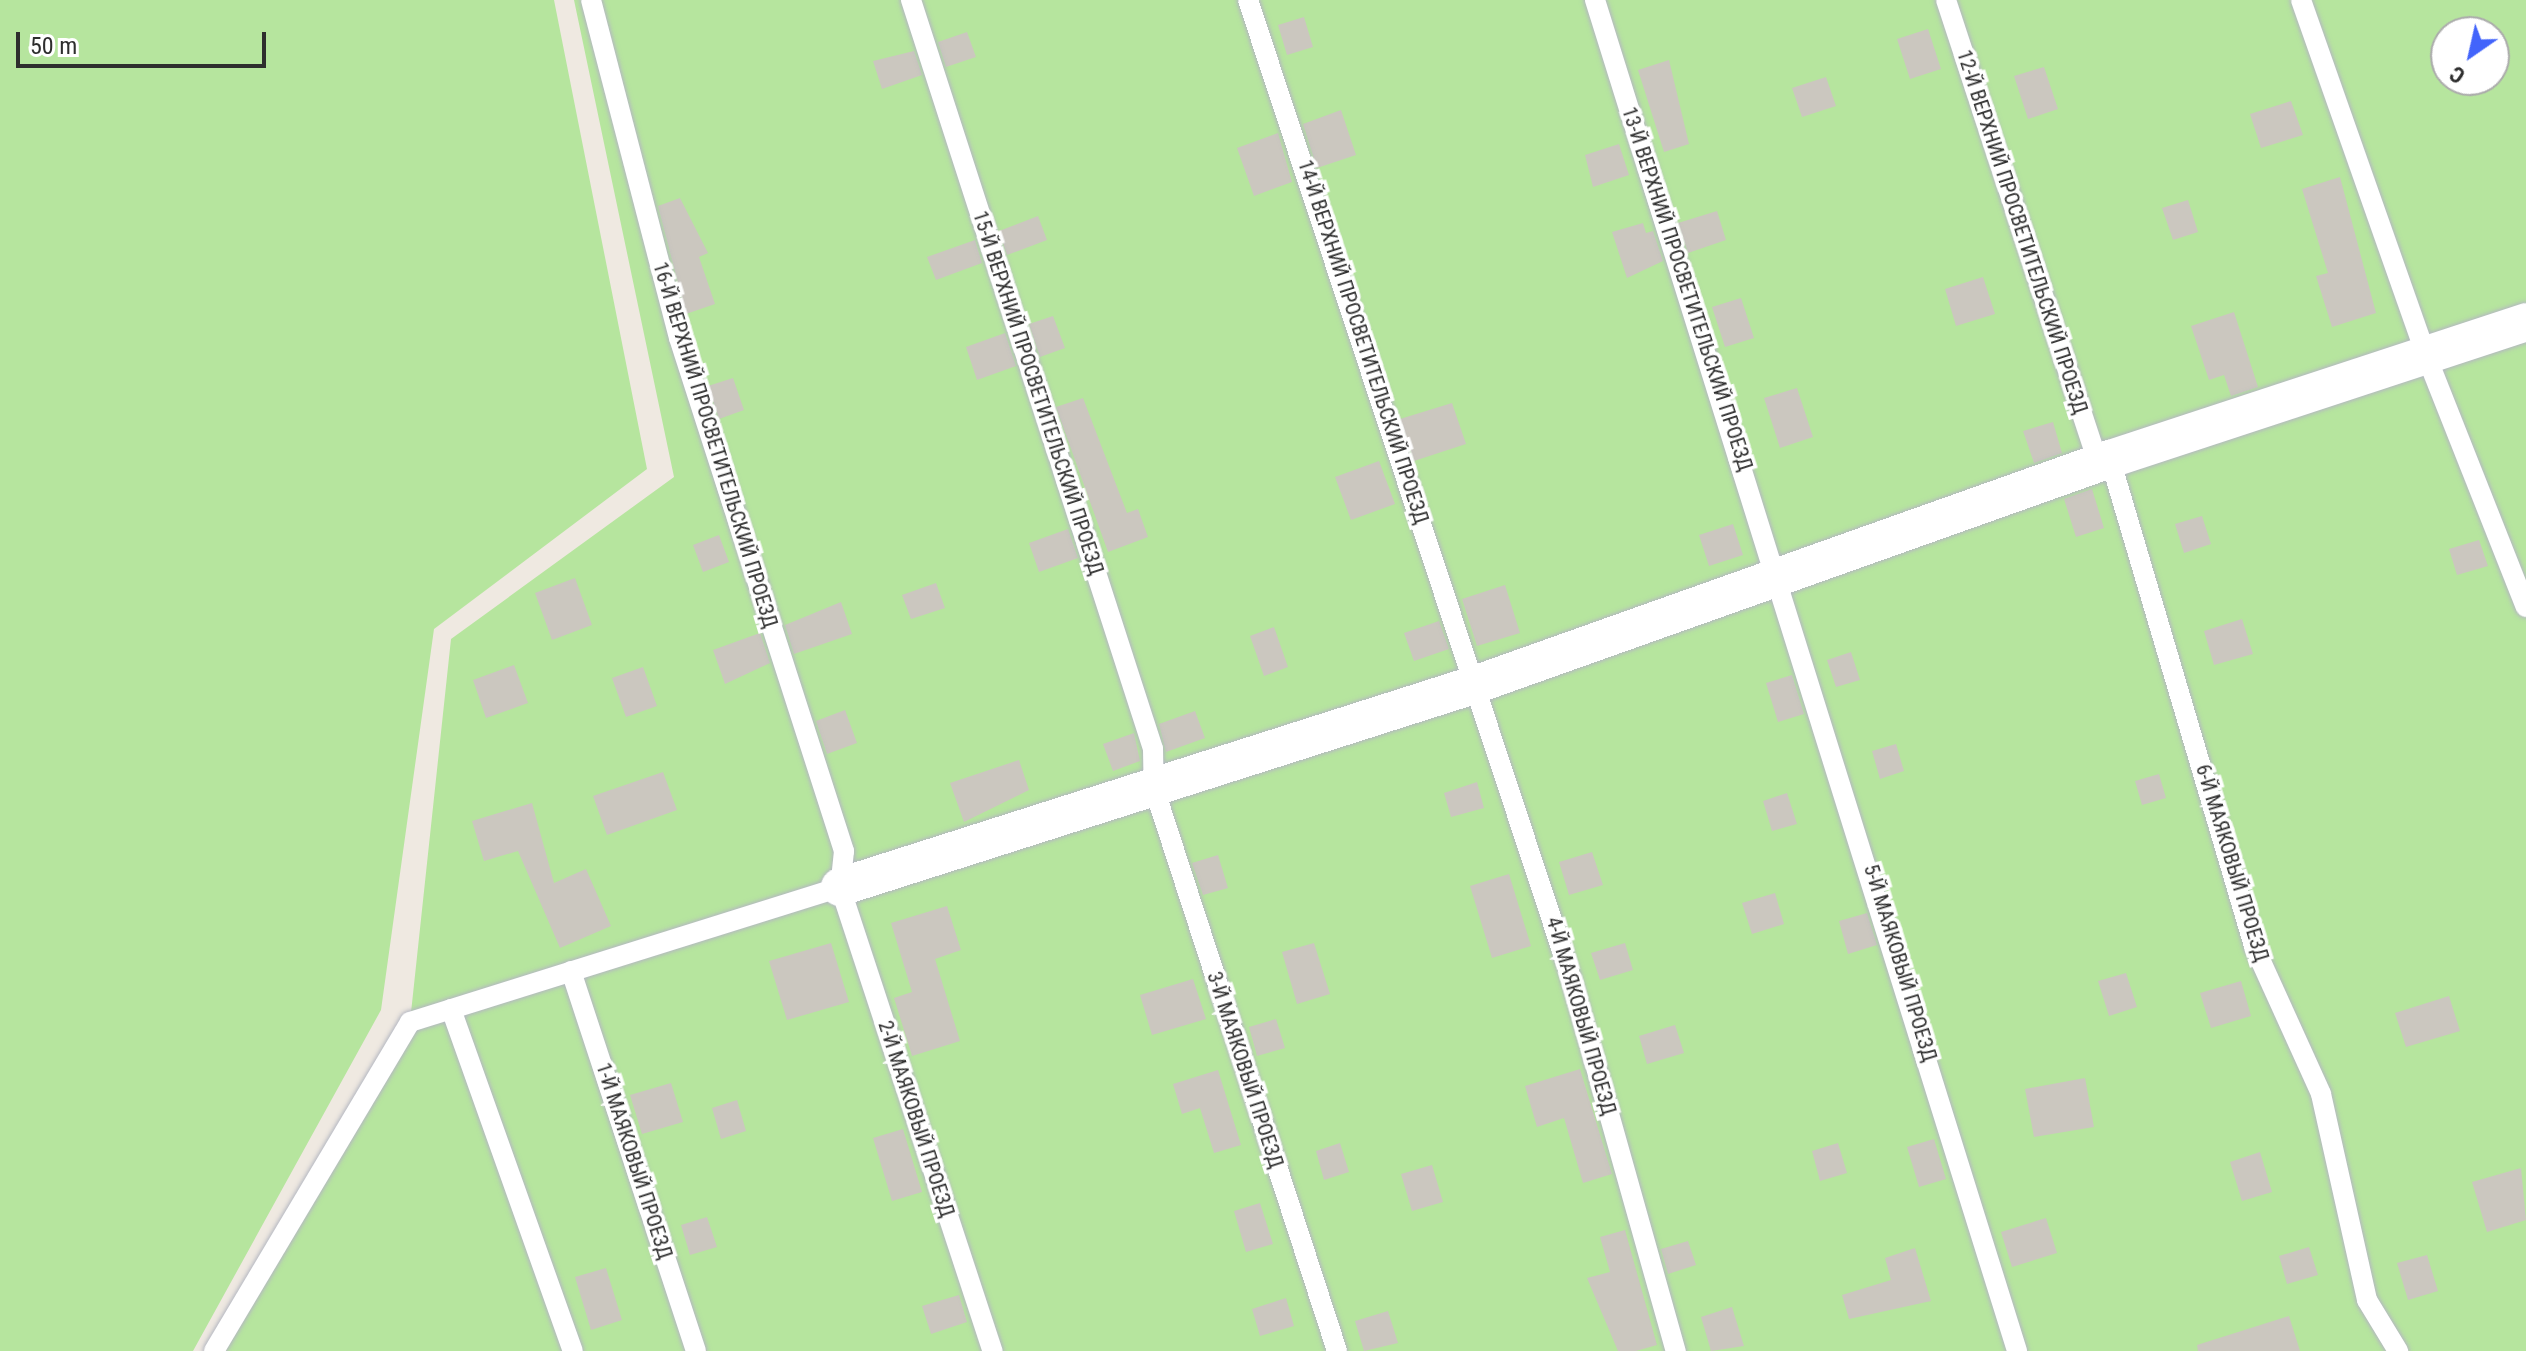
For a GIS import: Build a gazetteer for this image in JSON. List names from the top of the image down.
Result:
{
  "streets": {
    "lane": [
      "12-Й ВЕРХНИЙ ПРОСВЕТИТЕЛЬСКИЙ ПРОЕЗД",
      "13-Й ВЕРХНИЙ ПРОСВЕТИТЕЛЬСКИЙ ПРОЕЗД",
      "14-Й ВЕРХНИЙ ПРОСВЕТИТЕЛЬСКИЙ ПРОЕЗД",
      "15-Й ВЕРХНИЙ ПРОСВЕТИТЕЛЬСКИЙ ПРОЕЗД",
      "16-Й ВЕРХНИЙ ПРОСВЕТИТЕЛЬСКИЙ ПРОЕЗД",
      "6-Й МАЯКОВЫЙ ПРОЕЗД",
      "5-Й МАЯКОВЫЙ ПРОЕЗД",
      "4-Й МАЯКОВЫЙ ПРОЕЗД",
      "3-Й МАЯКОВЫЙ ПРОЕЗД",
      "2-Й МАЯКОВЫЙ ПРОЕЗД",
      "1-Й МАЯКОВЫЙ ПРОЕЗД"
    ]
  },
  "crossings": [
    ["12-Й ВЕРХНИЙ ПРОСВЕТИТЕЛЬСКИЙ ПРОЕЗД", "6-Й МАЯКОВЫЙ ПРОЕЗД"],
    ["13-Й ВЕРХНИЙ ПРОСВЕТИТЕЛЬСКИЙ ПРОЕЗД", "5-Й МАЯКОВЫЙ ПРОЕЗД"],
    ["14-Й ВЕРХНИЙ ПРОСВЕТИТЕЛЬСКИЙ ПРОЕЗД", "4-Й МАЯКОВЫЙ ПРОЕЗД"],
    ["15-Й ВЕРХНИЙ ПРОСВЕТИТЕЛЬСКИЙ ПРОЕЗД", "3-Й МАЯКОВЫЙ ПРОЕЗД"],
    ["16-Й ВЕРХНИЙ ПРОСВЕТИТЕЛЬСКИЙ ПРОЕЗД", "2-Й МАЯКОВЫЙ ПРОЕЗД"]
  ],
  "scale_bar": "50 m",
  "north": "bottom left"
}
